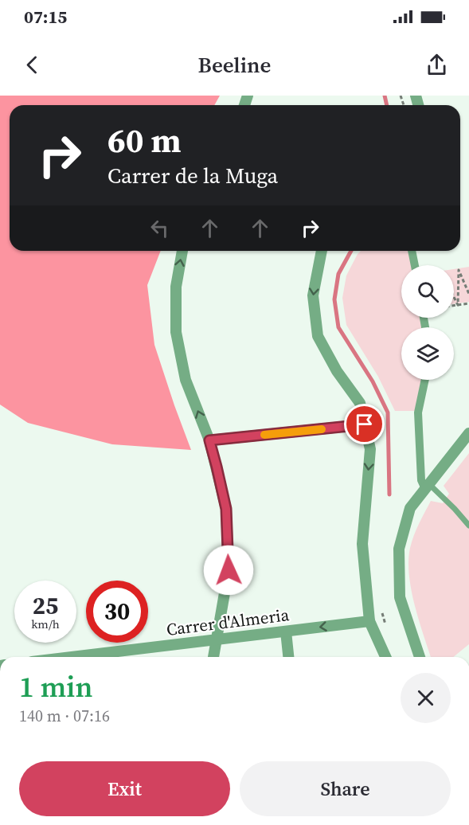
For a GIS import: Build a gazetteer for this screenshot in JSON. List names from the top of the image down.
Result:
{
  "streets": {
    "street": ["Carrer d'Almeria"]
  },
  "page": {
    "status": "07:15",
    "header": "Beeline",
    "turn": ["60 m", "Carrer de la Muga"],
    "speed": "25 km/h",
    "limit": "30",
    "heading": ["1 min", "140 m · 07:16"],
    "buttons": ["Exit", "Share"]
  }
}
